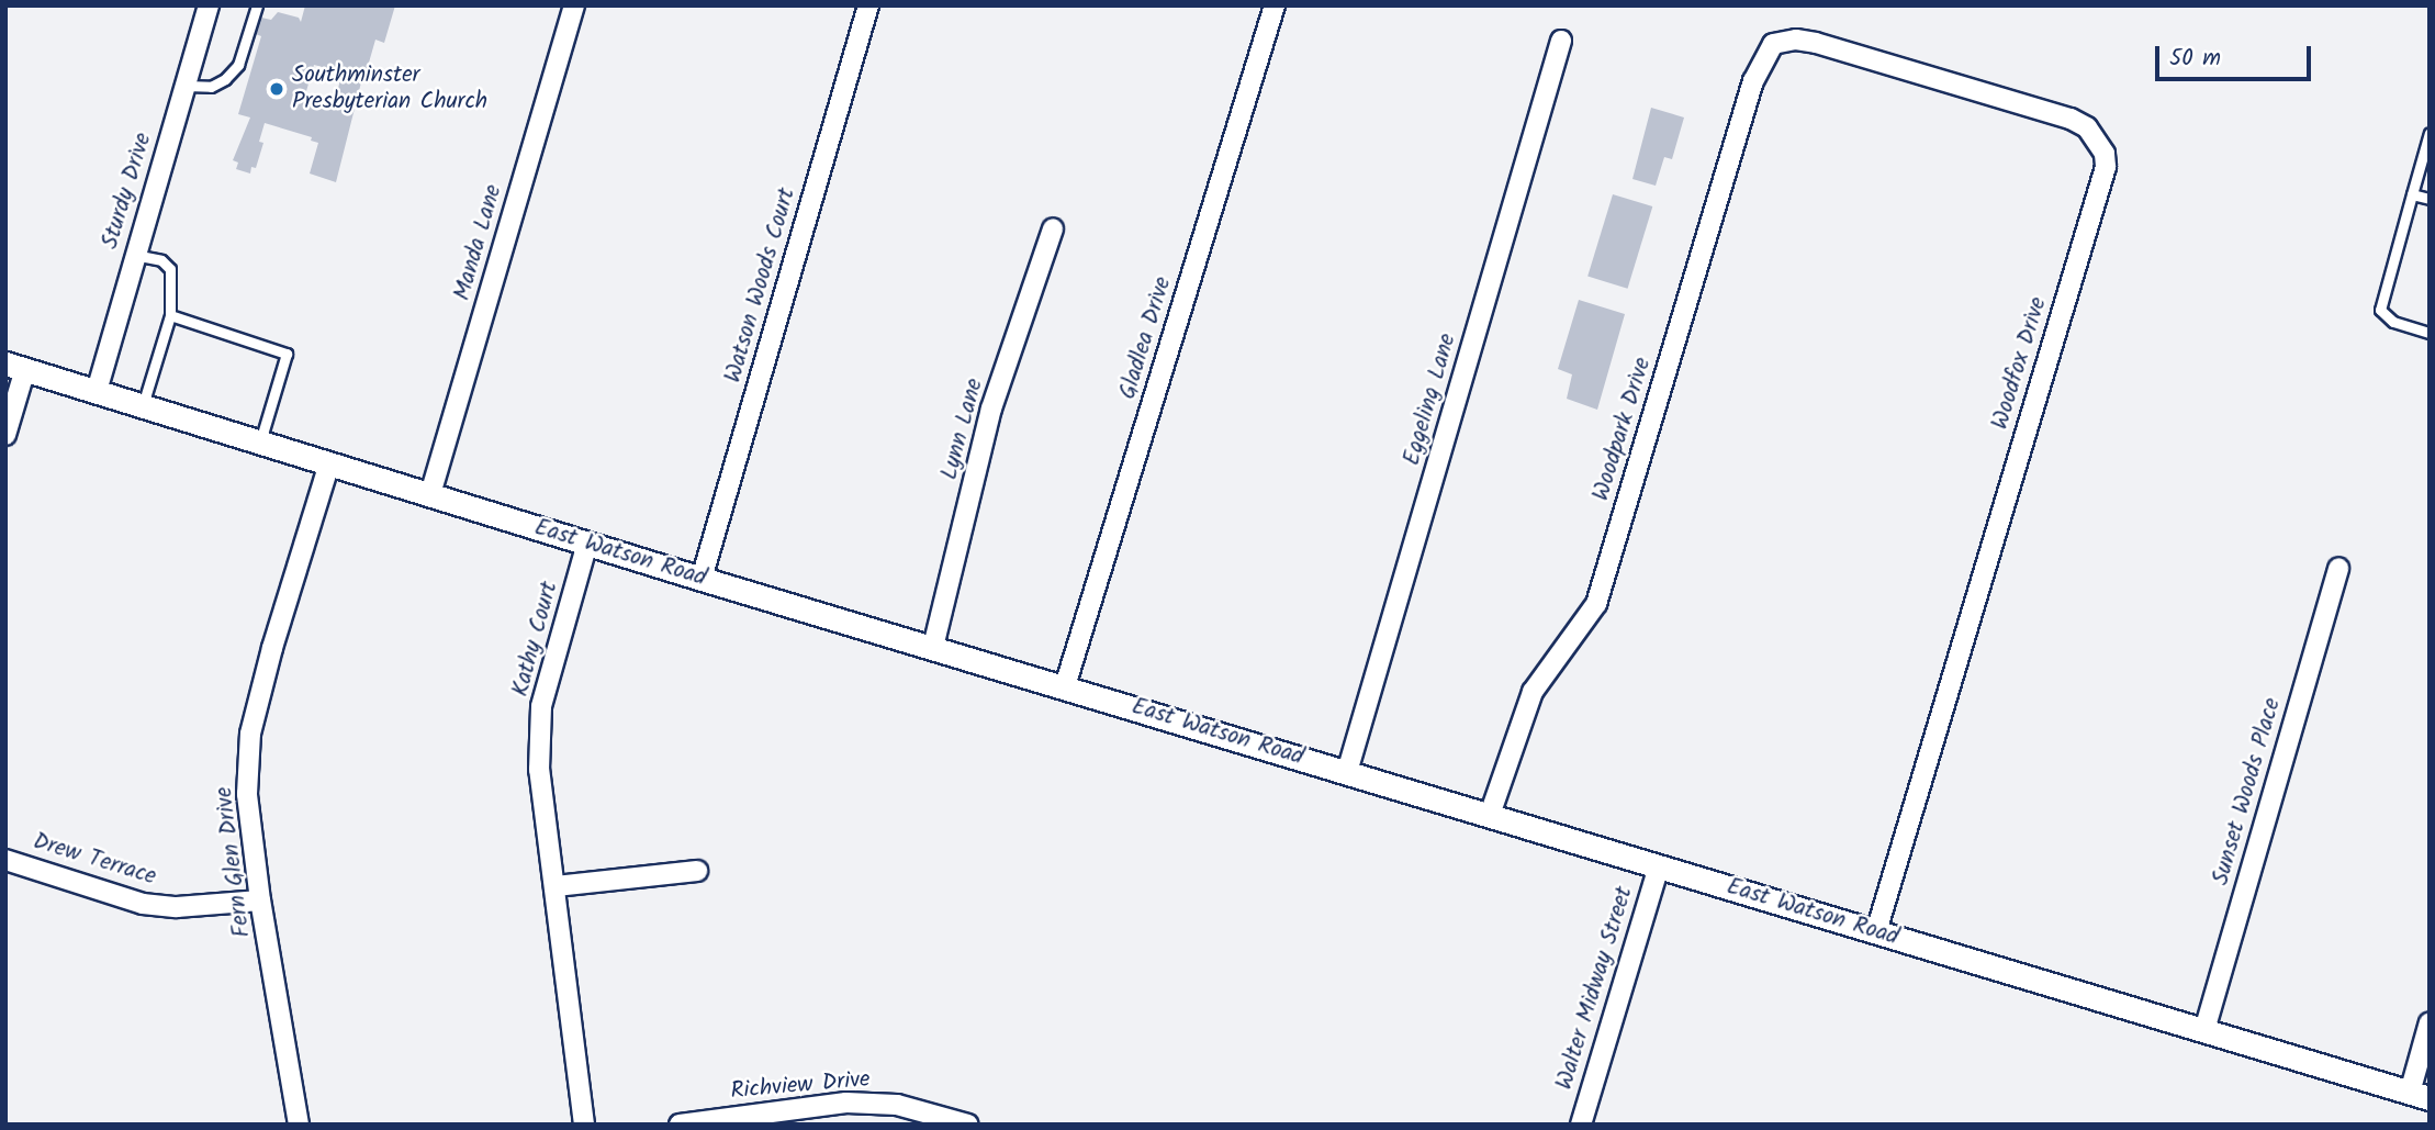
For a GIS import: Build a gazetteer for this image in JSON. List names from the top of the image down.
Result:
{
  "streets": {
    "street": [
      "Sturdy Drive",
      "Manda Lane",
      "Watson Woods Court",
      "Gladlea Drive",
      "Woodfox Drive",
      "Eggeling Lane",
      "Lynn Lane",
      "Woodpark Drive",
      "East Watson Road",
      "Kathy Court",
      "Sunset Woods Place",
      "Drew Terrace",
      "Fern Glen Drive",
      "Walter Midway Street",
      "Richview Drive"
    ]
  },
  "crossings": [
    ["Sturdy Drive", "East Watson Road"],
    ["Manda Lane", "East Watson Road"],
    ["Watson Woods Court", "East Watson Road"],
    ["Gladlea Drive", "East Watson Road"],
    ["Woodfox Drive", "Woodpark Drive"],
    ["Woodfox Drive", "East Watson Road"],
    ["Eggeling Lane", "East Watson Road"],
    ["Lynn Lane", "East Watson Road"],
    ["Woodpark Drive", "East Watson Road"],
    ["East Watson Road", "Kathy Court"],
    ["East Watson Road", "Sunset Woods Place"],
    ["East Watson Road", "Fern Glen Drive"],
    ["East Watson Road", "Walter Midway Street"],
    ["Drew Terrace", "Fern Glen Drive"]
  ],
  "places": ["Southminster Presbyterian Church"],
  "scale_bar": "50 m"
}
